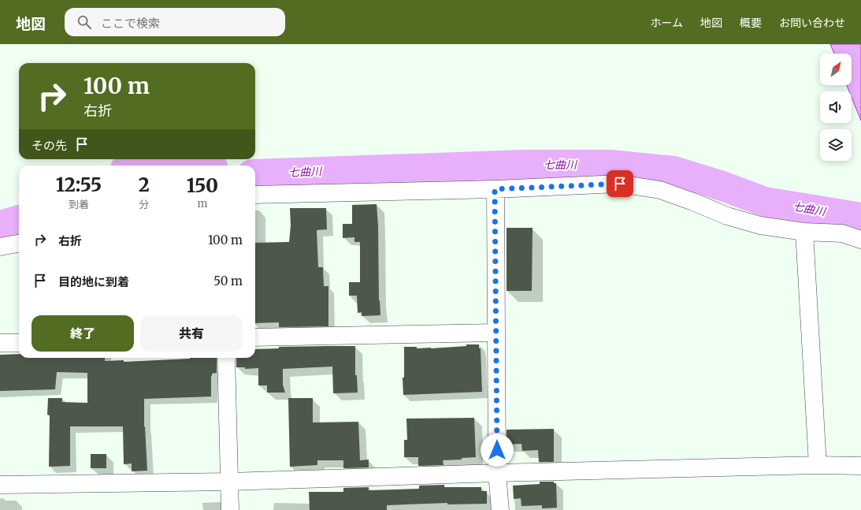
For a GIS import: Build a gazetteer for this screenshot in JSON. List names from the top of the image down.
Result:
{
  "water": ["七曲川"],
  "north": "top right",
  "page": {
    "header": "地図",
    "search": "ここで検索",
    "nav": [
      "ホーム",
      "地図",
      "概要",
      "お問い合わせ"
    ],
    "turn": ["100 m", "右折"],
    "then": "その先",
    "eta": [
      "12:55",
      "到着",
      "2",
      "分",
      "150",
      "m"
    ],
    "list": [
      {
        "name": "右折",
        "value": "100 m"
      },
      {
        "name": "目的地に到着",
        "value": "50 m"
      }
    ],
    "buttons": ["終了", "共有"]
  }
}
